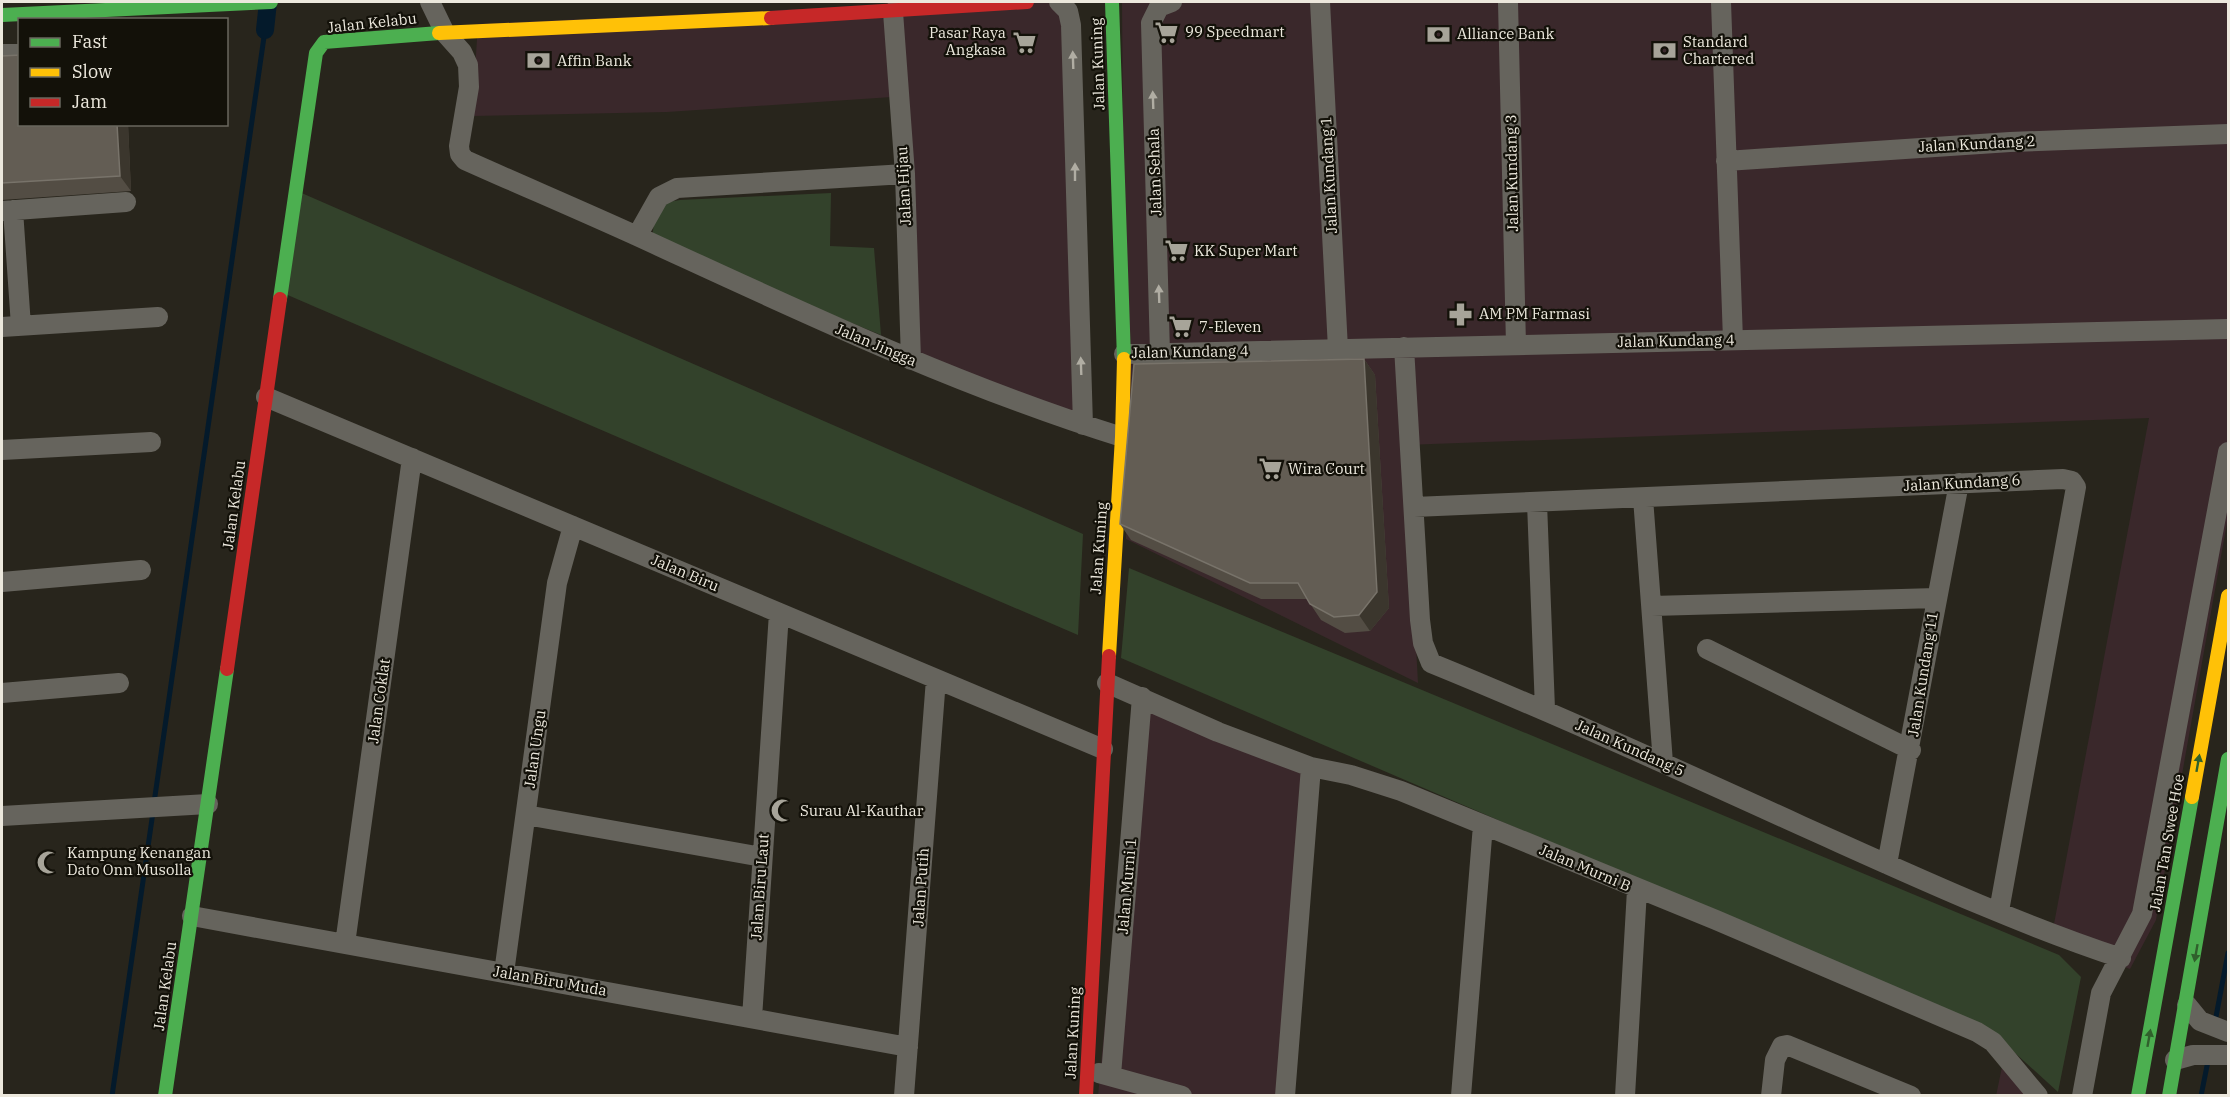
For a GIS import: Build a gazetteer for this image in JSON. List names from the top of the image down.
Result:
{
  "streets": {
    "street": [
      "Jalan Kelabu",
      "Jalan Kuning",
      "Jalan Kundang 2",
      "Jalan Sehala",
      "Jalan Kundang 3",
      "Jalan Kundang 1",
      "Jalan Hijau",
      "Jalan Kundang 4",
      "Jalan Jingga",
      "Jalan Kundang 6",
      "Jalan Biru",
      "Jalan Kundang 11",
      "Jalan Coklat",
      "Jalan Kundang 5",
      "Jalan Ungu",
      "Jalan Tan Swee Hoe",
      "Jalan Murni B",
      "Jalan Murni 1",
      "Jalan Biru Laut",
      "Jalan Putih",
      "Jalan Biru Muda"
    ]
  },
  "crossings": [
    ["Jalan Kelabu", "Jalan Hijau"],
    ["Jalan Kelabu", "Jalan Jingga"],
    ["Jalan Kelabu", "Jalan Biru"],
    ["Jalan Kelabu", "Jalan Biru Muda"],
    ["Jalan Kuning", "Jalan Kundang 4"],
    ["Jalan Kuning", "Jalan Jingga"],
    ["Jalan Kuning", "Jalan Biru"],
    ["Jalan Kuning", "Jalan Murni B"],
    ["Jalan Sehala", "Jalan Kundang 4"],
    ["Jalan Kundang 3", "Jalan Kundang 4"],
    ["Jalan Kundang 1", "Jalan Kundang 4"],
    ["Jalan Hijau", "Jalan Jingga"],
    ["Jalan Kundang 4", "Jalan Kundang 5"],
    ["Jalan Kundang 6", "Jalan Kundang 11"],
    ["Jalan Kundang 6", "Jalan Kundang 5"],
    ["Jalan Biru", "Jalan Coklat"],
    ["Jalan Biru", "Jalan Ungu"],
    ["Jalan Biru", "Jalan Biru Laut"],
    ["Jalan Biru", "Jalan Putih"],
    ["Jalan Kundang 11", "Jalan Kundang 5"],
    ["Jalan Coklat", "Jalan Biru Muda"],
    ["Jalan Ungu", "Jalan Biru Muda"],
    ["Jalan Murni B", "Jalan Murni 1"],
    ["Jalan Biru Laut", "Jalan Biru Muda"],
    ["Jalan Putih", "Jalan Biru Muda"]
  ],
  "places": {
    "supermarket": [
      "99 Speedmart",
      "Pasar Raya Angkasa",
      "KK Super Mart",
      "7-Eleven",
      "Wira Court"
    ],
    "bank": ["Alliance Bank", "Standard Chartered", "Affin Bank"],
    "pharmacy": ["AM PM Farmasi"],
    "mosque": ["Surau Al-Kauthar", "Kampung Kenangan Dato Onn Musolla"]
  },
  "legend": ["Fast", "Slow", "Jam"]
}
